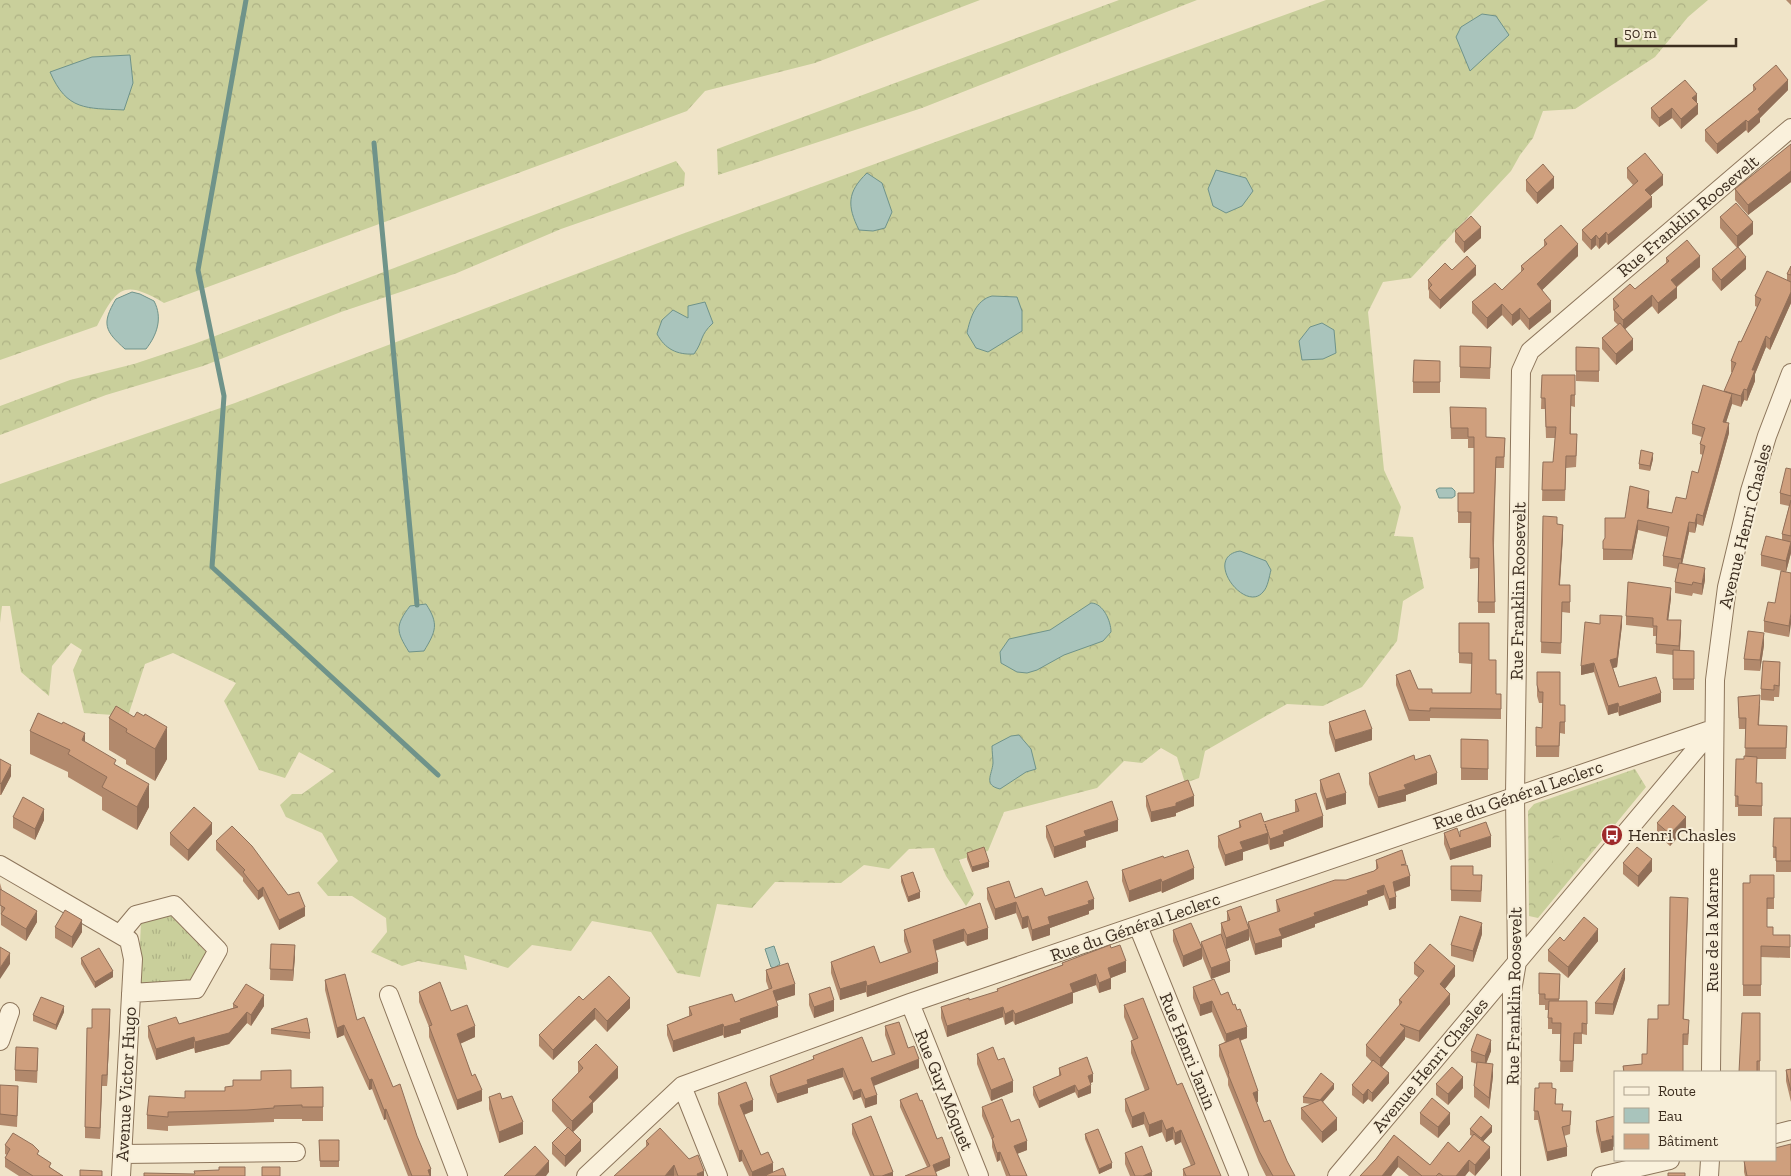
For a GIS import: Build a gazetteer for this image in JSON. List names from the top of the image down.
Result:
{
  "streets": {
    "street": [
      "Rue Franklin Roosevelt",
      "Avenue Henri Chasles",
      "Rue du Général Leclerc",
      "Rue de la Marne",
      "Rue Henri Janin",
      "Avenue Victor Hugo",
      "Rue Guy Môquet"
    ]
  },
  "crossings": [
    ["Rue Franklin Roosevelt", "Avenue Henri Chasles"],
    ["Rue Franklin Roosevelt", "Rue du Général Leclerc"],
    ["Avenue Henri Chasles", "Rue du Général Leclerc"],
    ["Avenue Henri Chasles", "Rue de la Marne"],
    ["Rue du Général Leclerc", "Rue de la Marne"],
    ["Rue du Général Leclerc", "Rue Henri Janin"],
    ["Rue du Général Leclerc", "Rue Guy Môquet"]
  ],
  "places": {
    "bus stop": ["Henri Chasles"]
  },
  "legend": ["Route", "Eau", "Bâtiment"],
  "scale_bar": "50 m"
}
